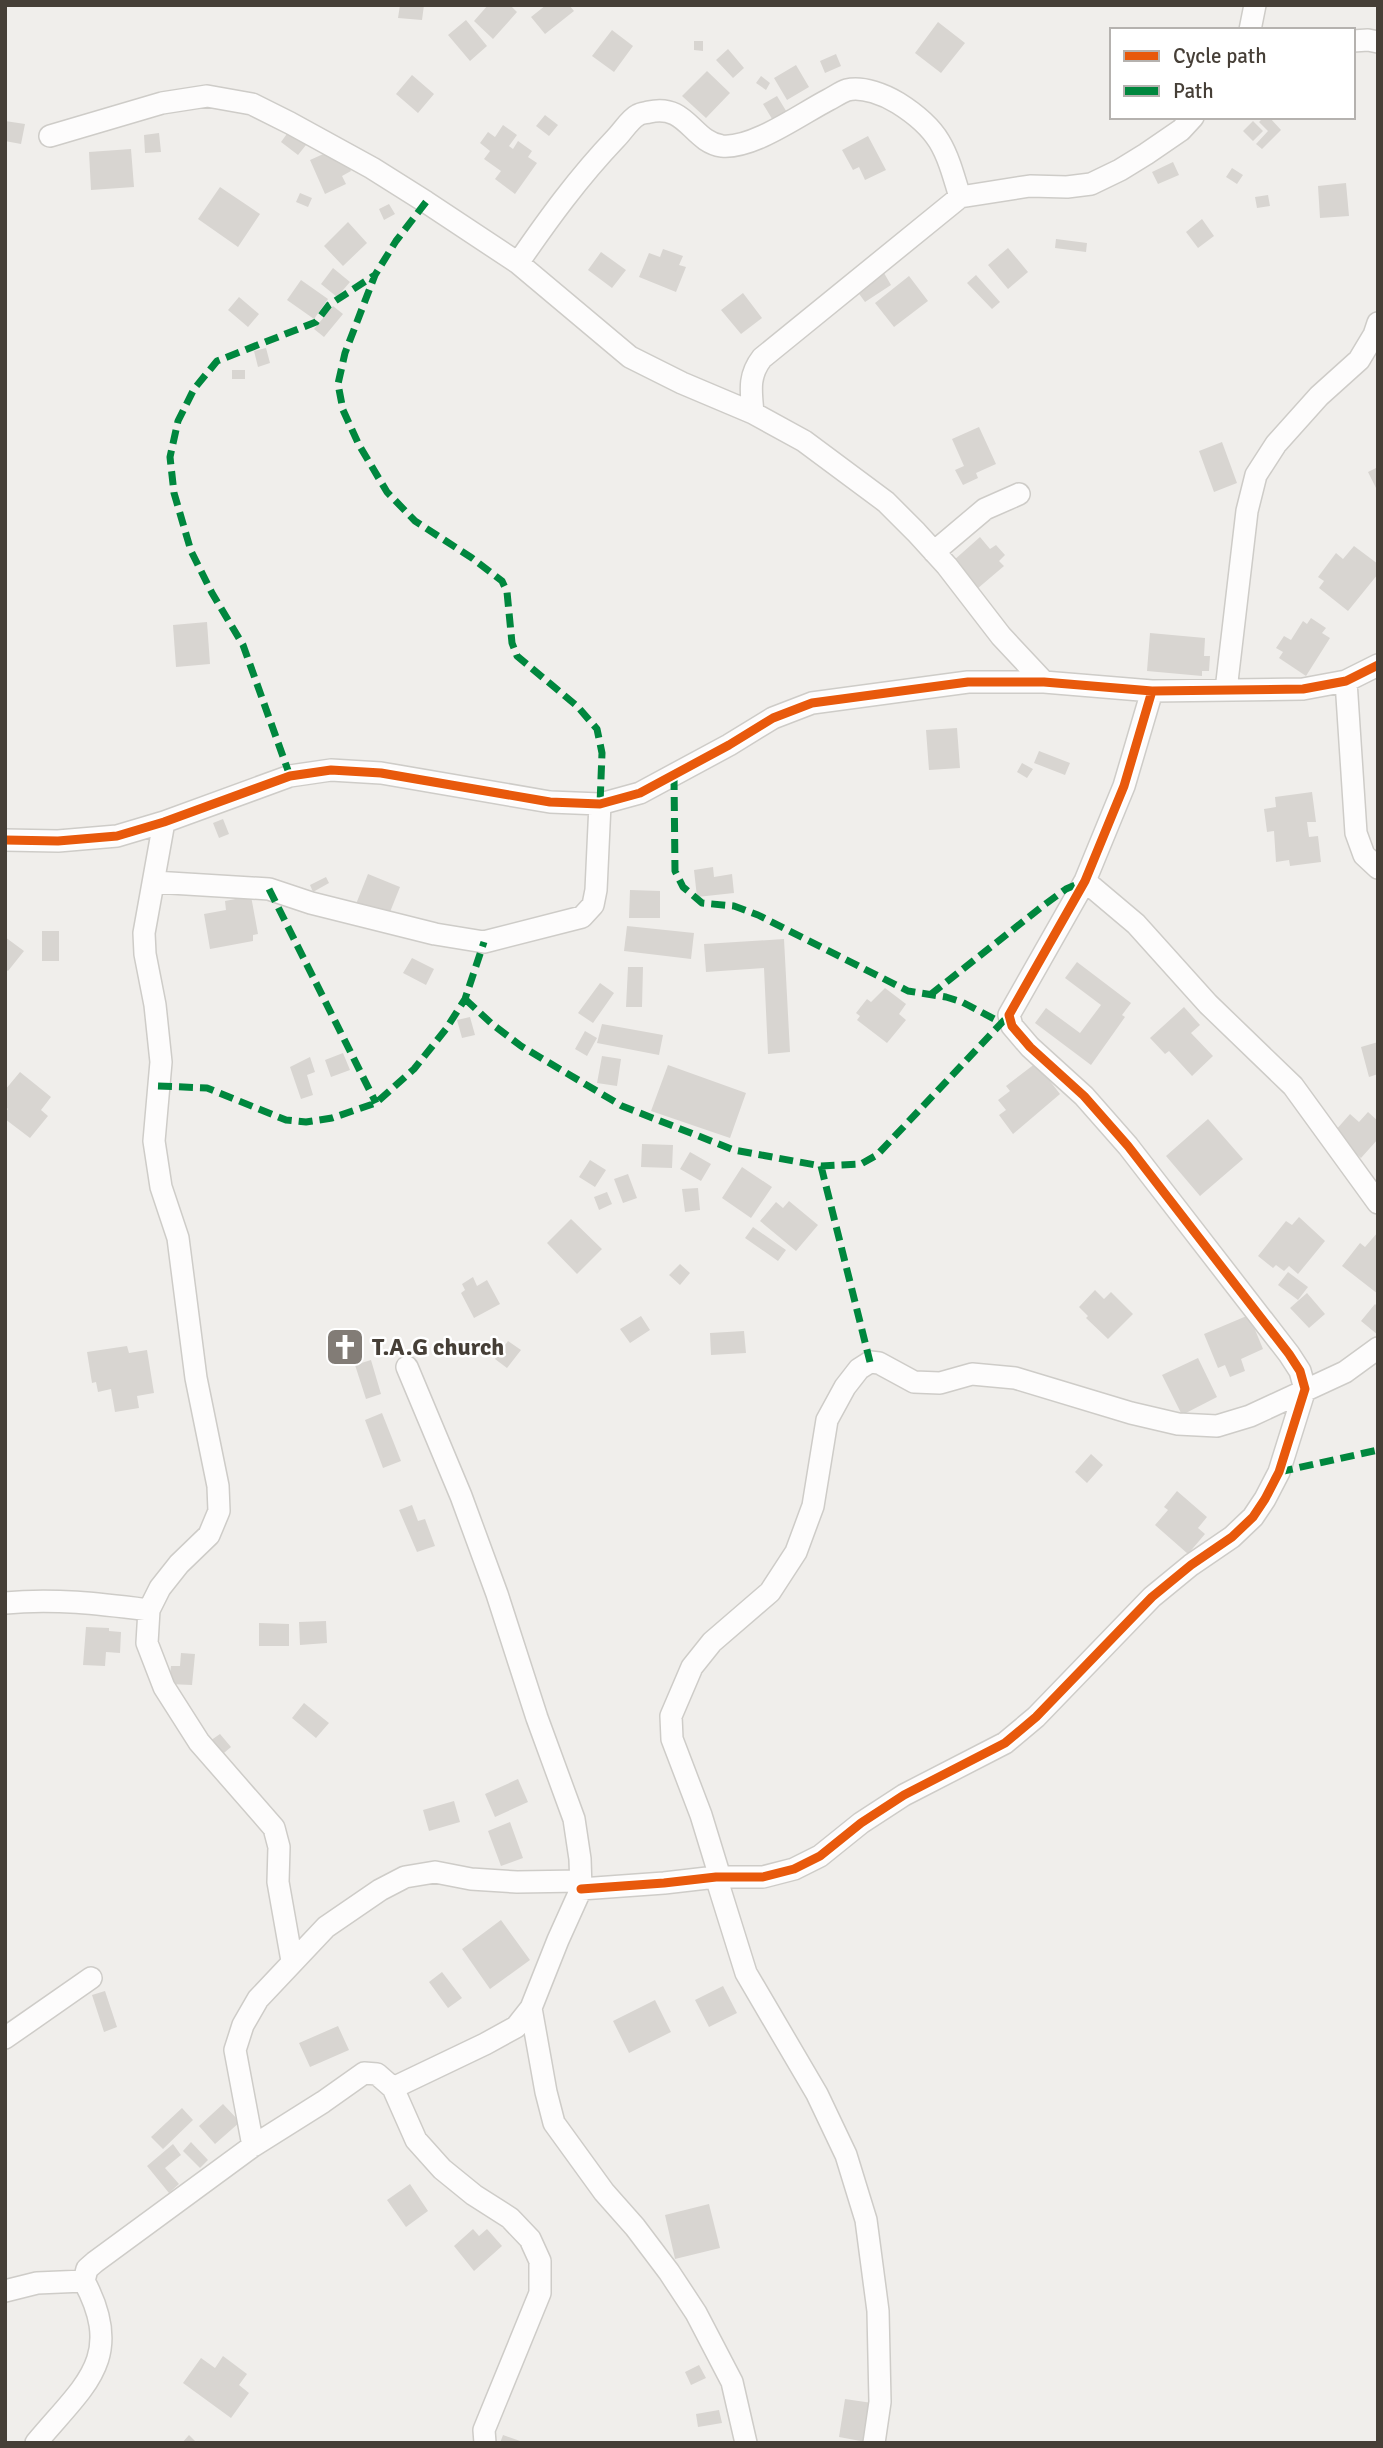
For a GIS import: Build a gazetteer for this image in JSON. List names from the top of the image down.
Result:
{
  "places": {
    "church": ["T.A.G church"]
  },
  "legend": ["Cycle path", "Path"]
}
